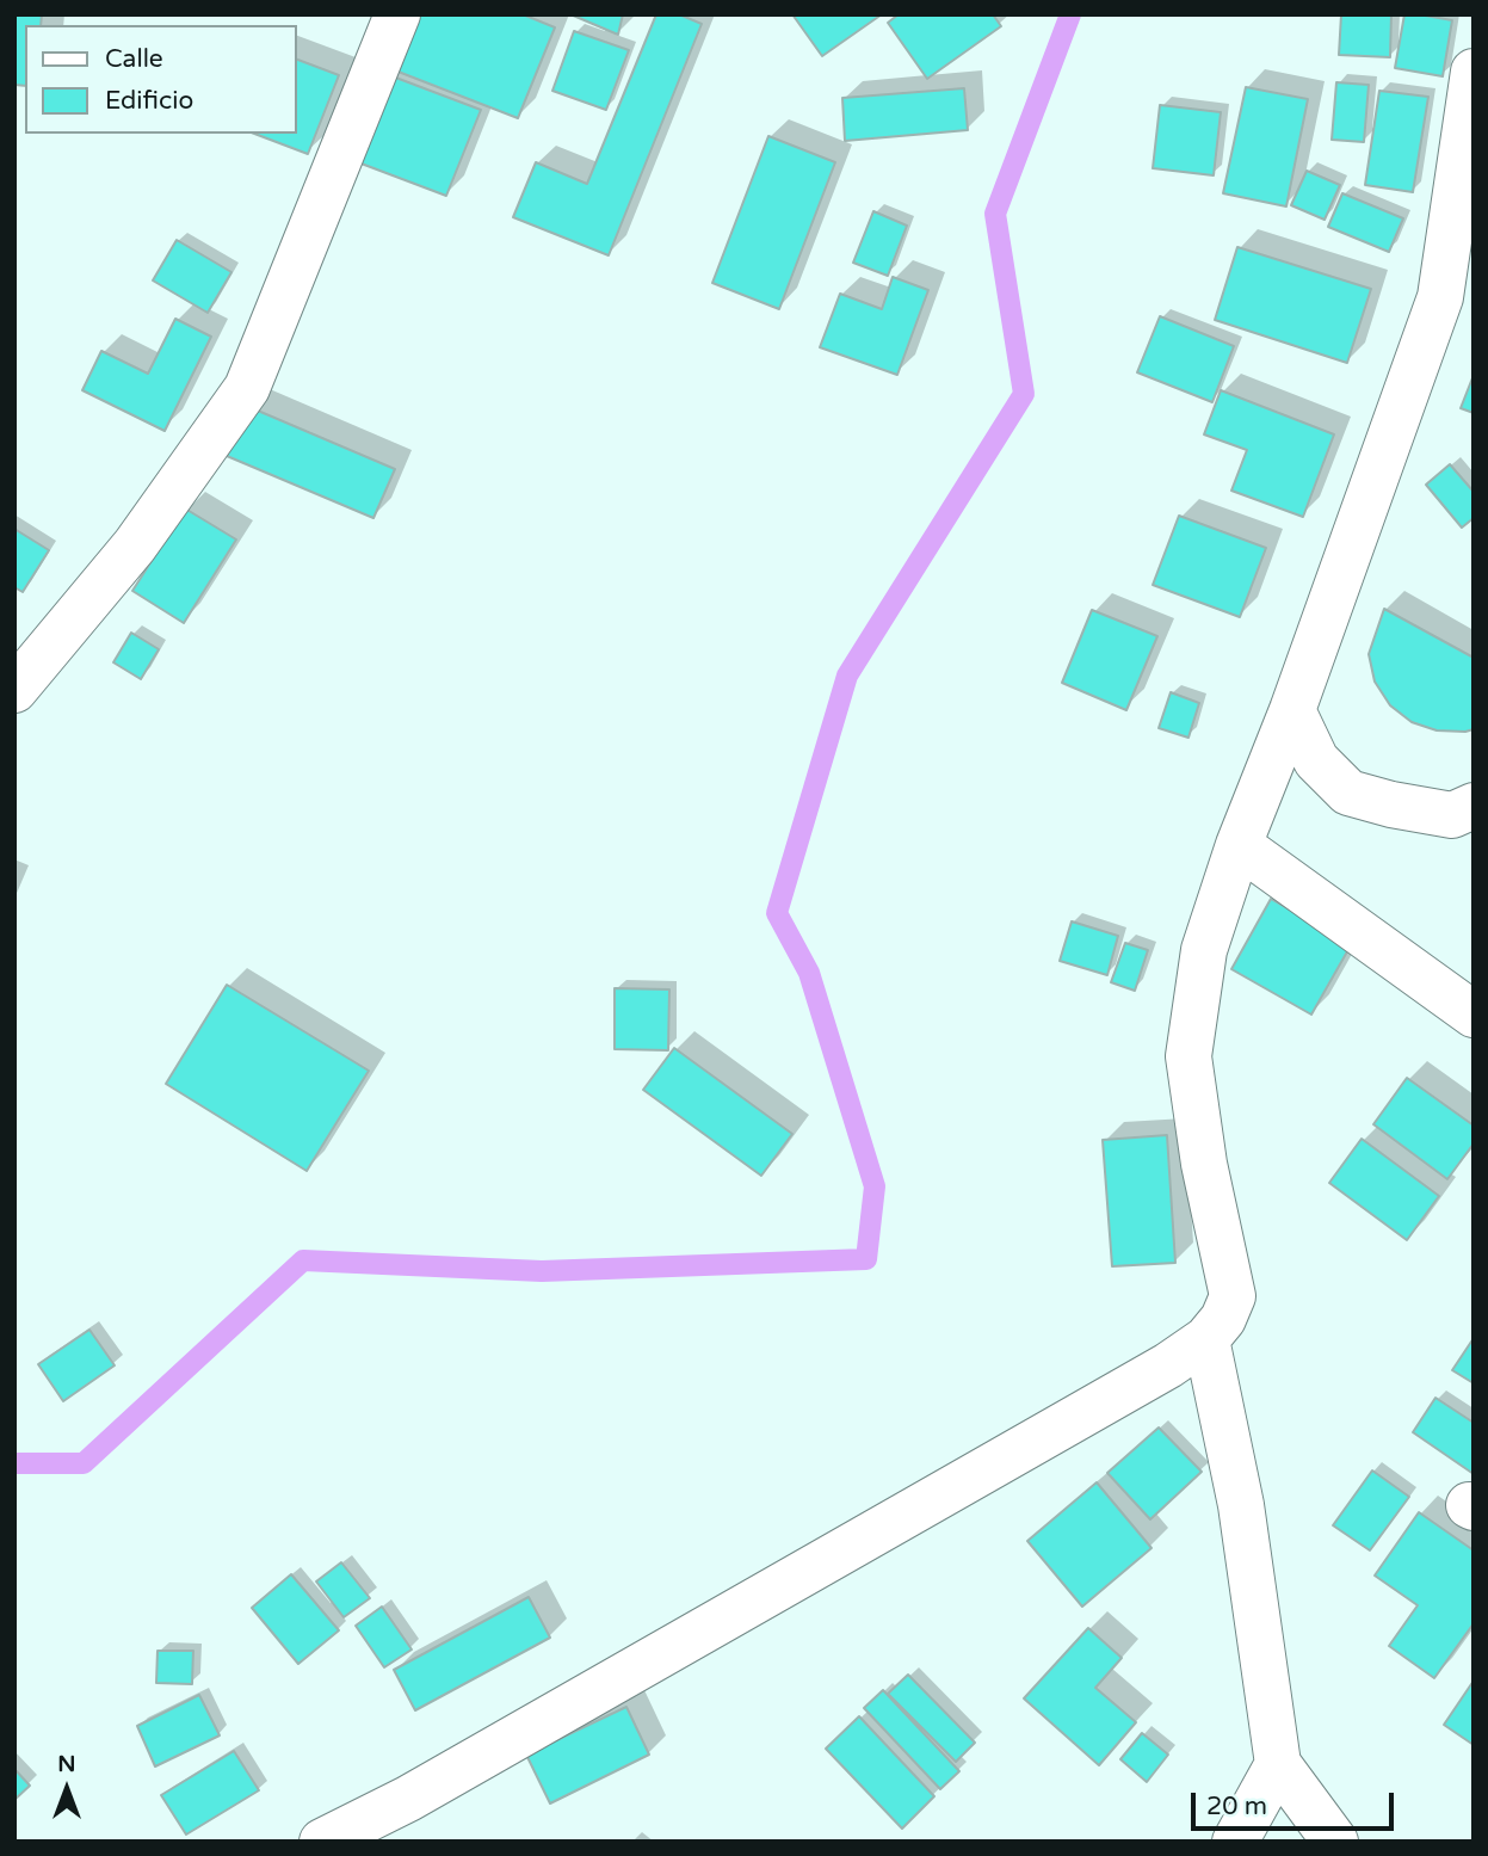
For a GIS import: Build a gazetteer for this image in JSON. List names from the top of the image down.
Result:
{
  "legend": ["Calle", "Edificio"],
  "scale_bar": "20 m",
  "north": "top"
}
